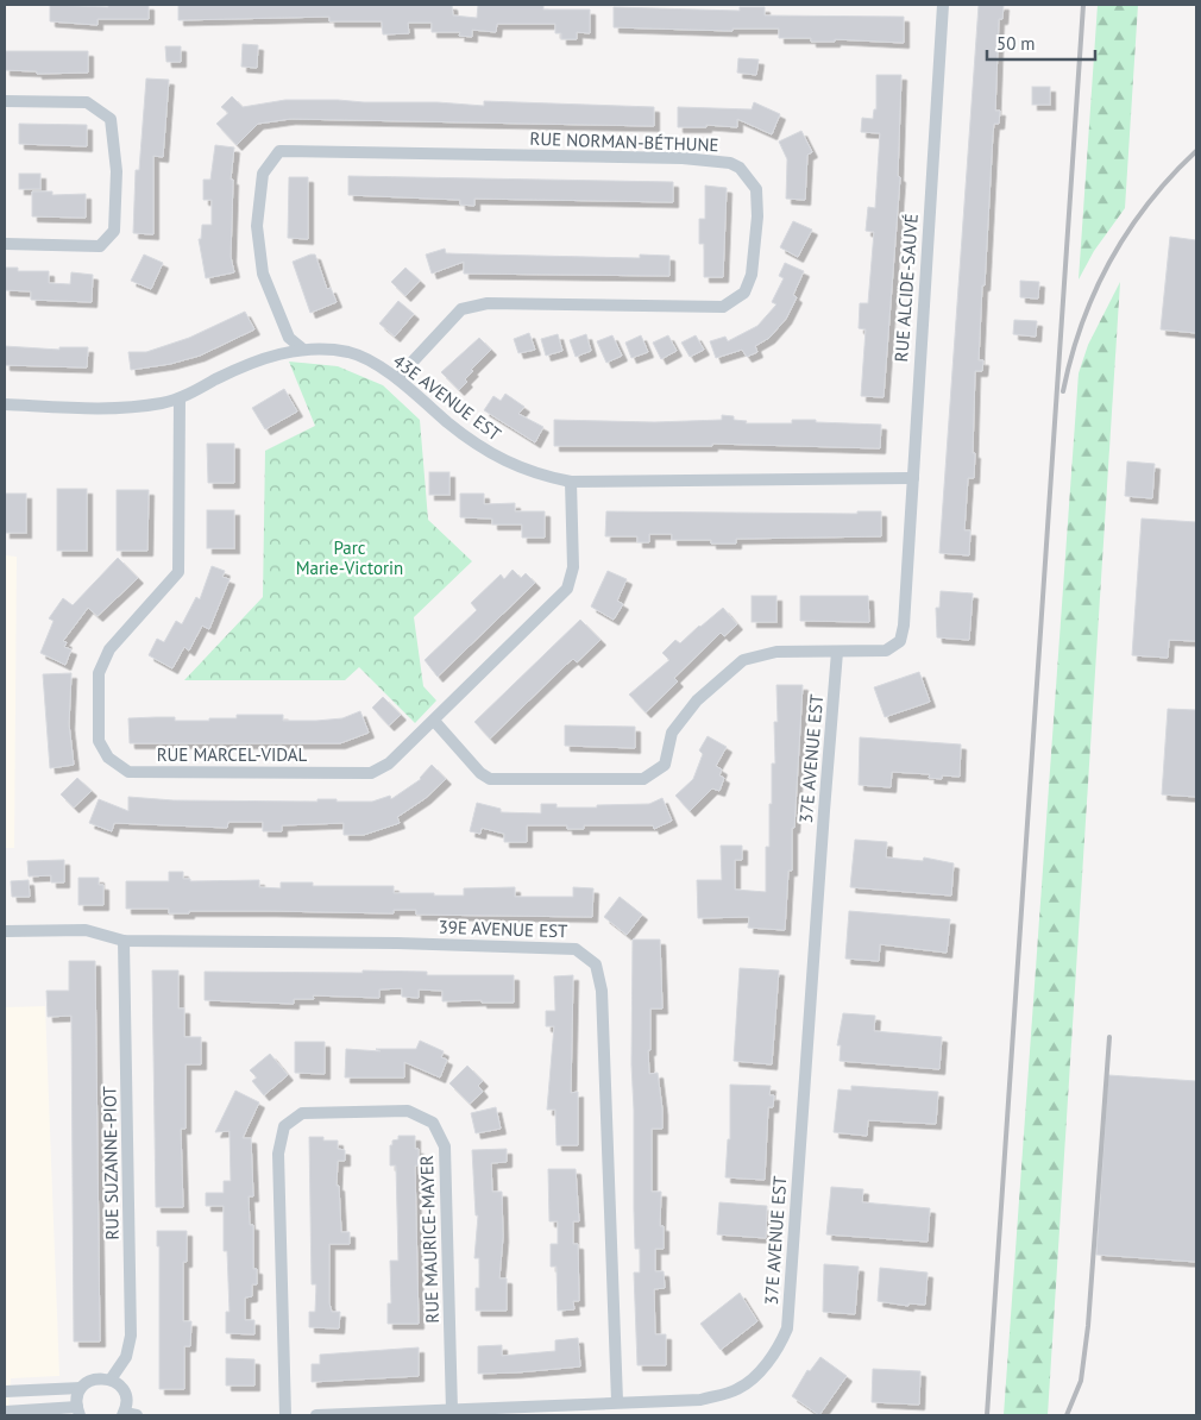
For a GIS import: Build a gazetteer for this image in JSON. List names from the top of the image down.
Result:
{
  "streets": {
    "street": [
      "RUE NORMAN-BÉTHUNE",
      "RUE ALCIDE-SAUVÉ",
      "43E AVENUE EST",
      "RUE MARCEL-VIDAL",
      "37E AVENUE EST",
      "39E AVENUE EST",
      "RUE SUZANNE-PIOT",
      "RUE MAURICE-MAYER"
    ]
  },
  "crossings": [
    ["RUE NORMAN-BÉTHUNE", "43E AVENUE EST"],
    ["RUE ALCIDE-SAUVÉ", "43E AVENUE EST"],
    ["RUE ALCIDE-SAUVÉ", "37E AVENUE EST"],
    ["43E AVENUE EST", "RUE MARCEL-VIDAL"],
    ["37E AVENUE EST", "39E AVENUE EST"],
    ["37E AVENUE EST", "RUE MAURICE-MAYER"],
    ["39E AVENUE EST", "RUE SUZANNE-PIOT"]
  ],
  "parks": ["Parc Marie-Victorin"],
  "scale_bar": "50 m"
}
